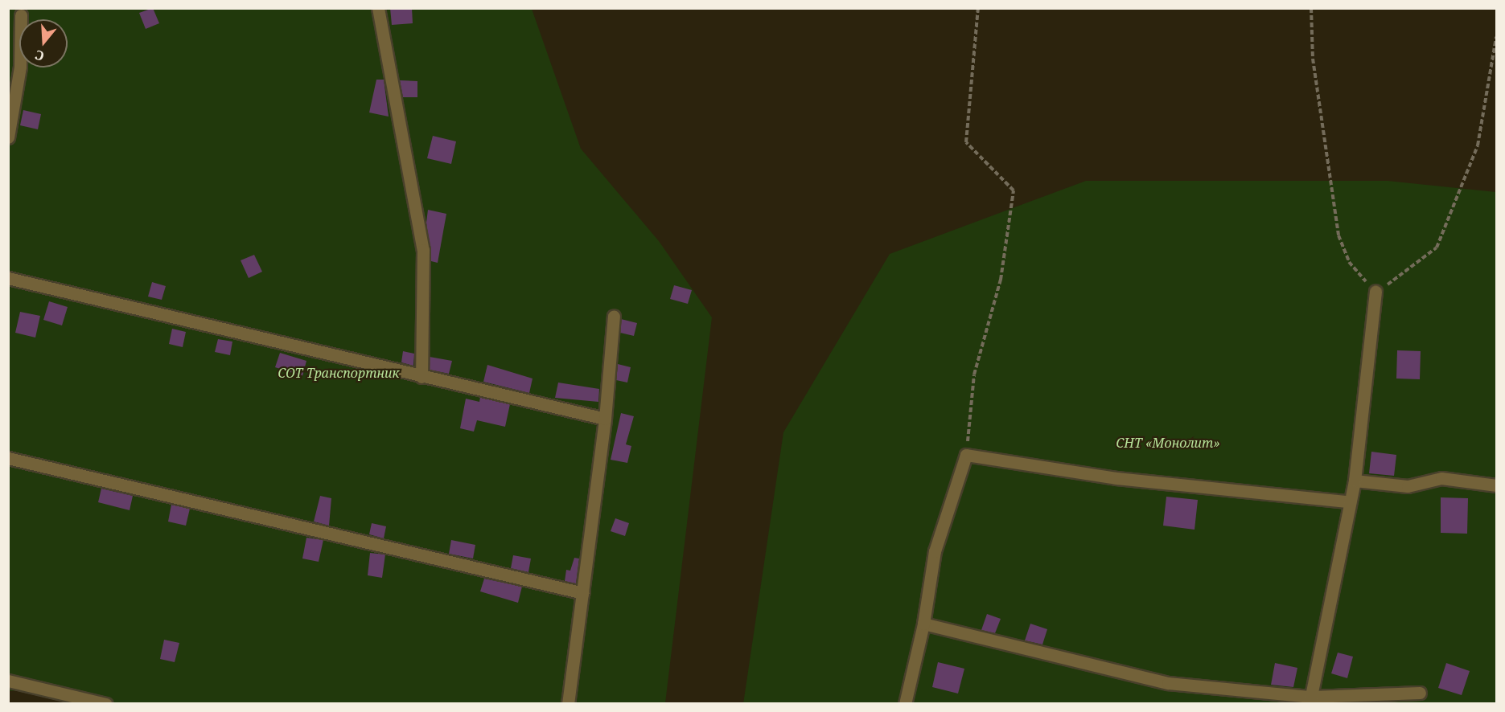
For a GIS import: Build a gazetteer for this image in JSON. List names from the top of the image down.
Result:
{
  "parks": ["СОТ Транспортник", "СНТ «Монолит»"],
  "north": "bottom"
}
